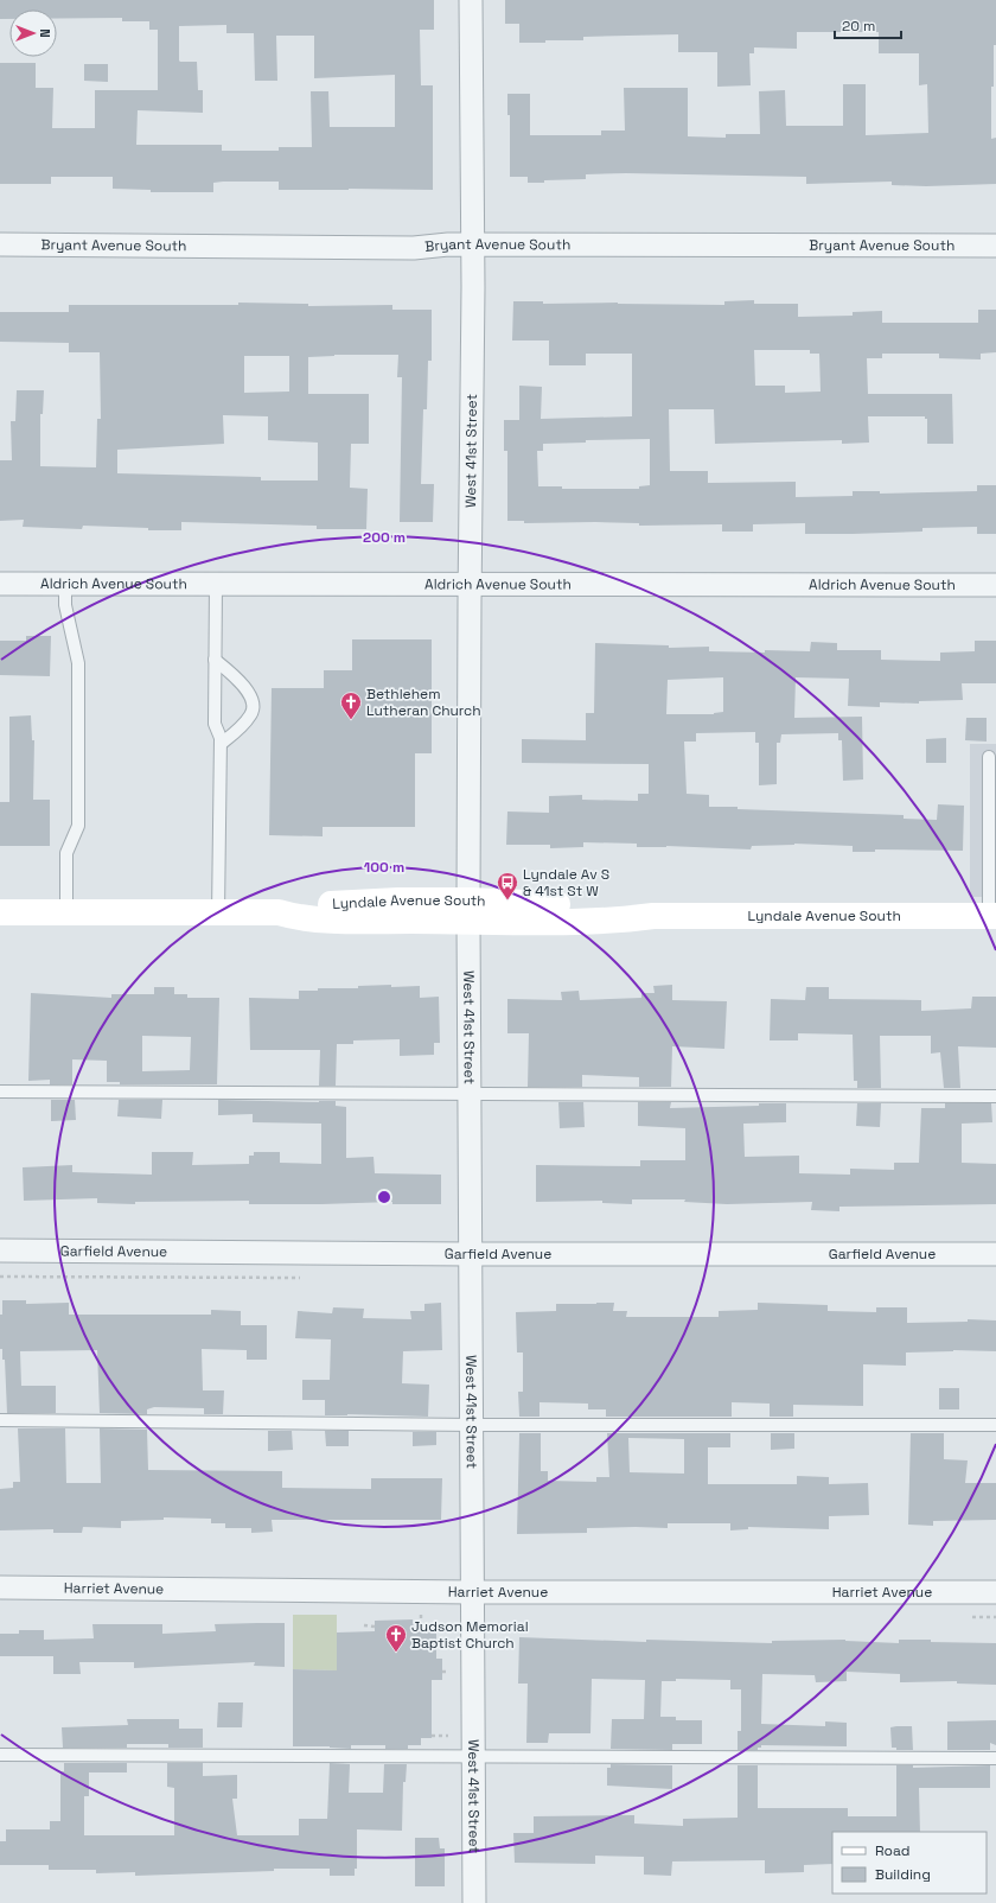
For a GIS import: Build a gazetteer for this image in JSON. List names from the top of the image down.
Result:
{
  "streets": {
    "main road": ["Lyndale Avenue South"],
    "street": [
      "Bryant Avenue South",
      "West 41st Street",
      "Aldrich Avenue South",
      "Garfield Avenue",
      "Harriet Avenue"
    ]
  },
  "crossings": [
    ["Bryant Avenue South", "West 41st Street"],
    ["West 41st Street", "Aldrich Avenue South"],
    ["West 41st Street", "Lyndale Avenue South"],
    ["West 41st Street", "Garfield Avenue"],
    ["West 41st Street", "Harriet Avenue"]
  ],
  "places": {
    "church": ["Bethlehem Lutheran Church", "Judson Memorial Baptist Church"],
    "bus stop": ["Lyndale Av S & 41st St W"]
  },
  "legend": ["Road", "Building"],
  "scale_bar": "20 m",
  "north": "right",
  "rings": ["200 m", "100 m"]
}
